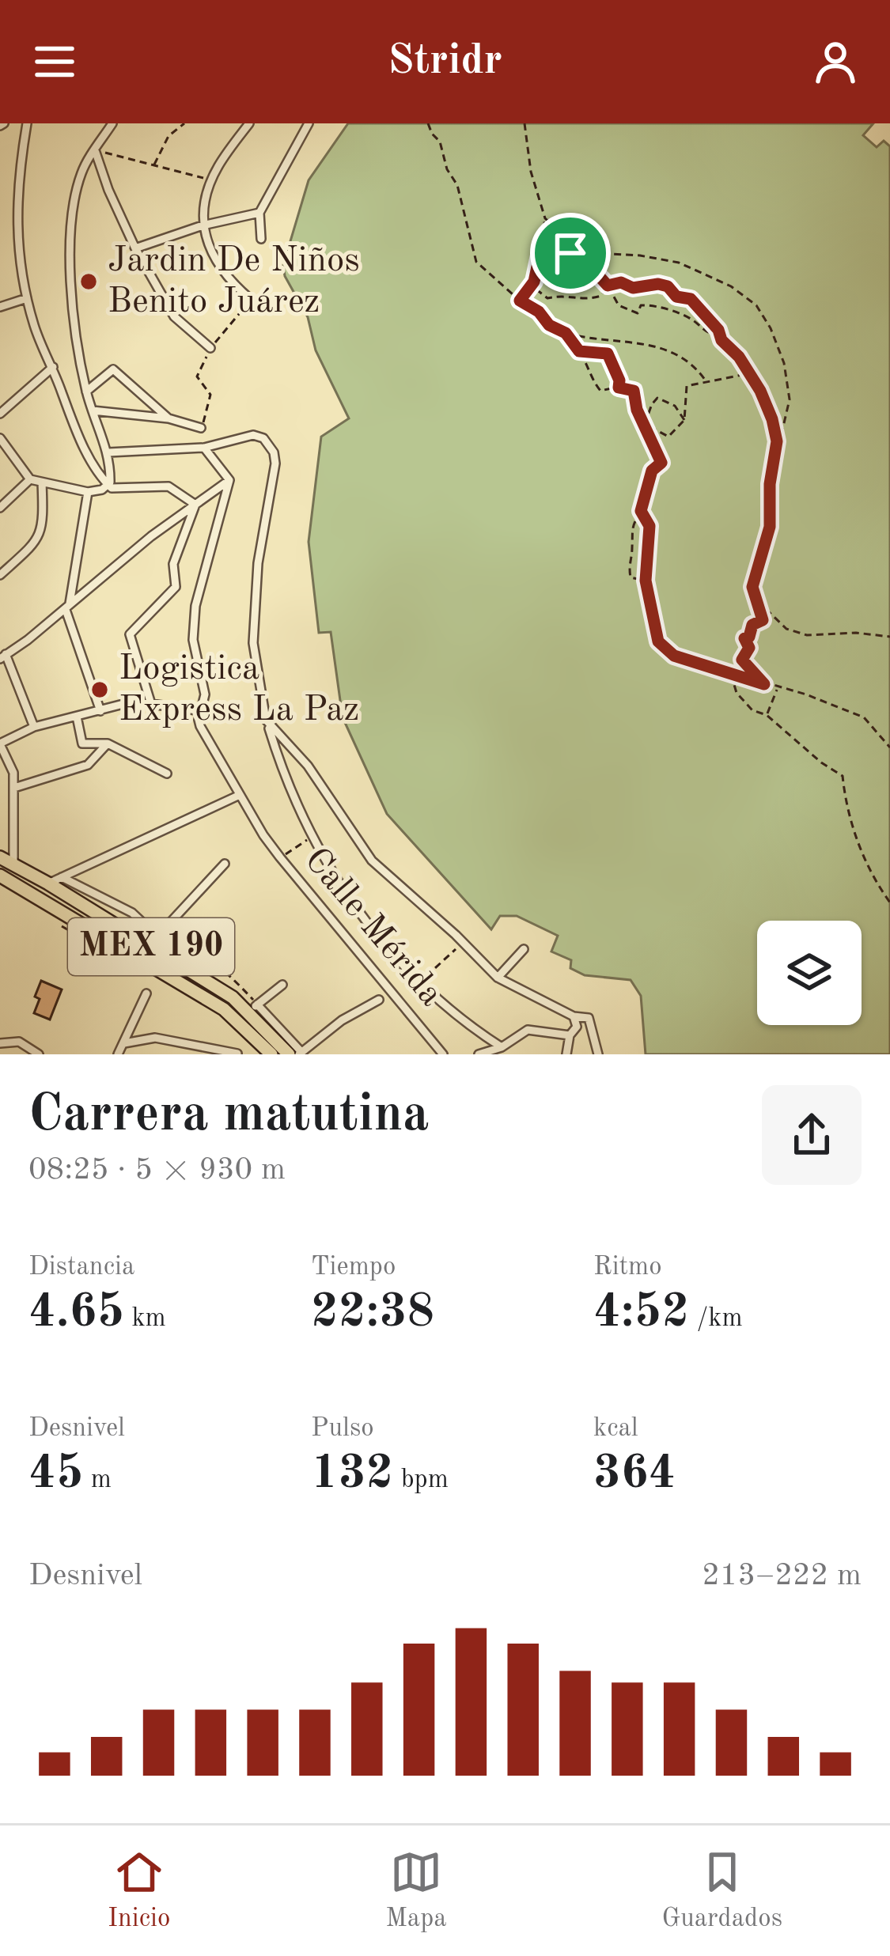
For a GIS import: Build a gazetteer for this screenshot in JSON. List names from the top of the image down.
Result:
{
  "streets": {
    "main road": ["MEX 190"],
    "street": ["Calle Mérida"]
  },
  "places": ["Jardin De Niños Benito Juárez", "Logistica Express La Paz"],
  "page": {
    "header": "Stridr",
    "heading": ["Carrera matutina", "08:25 · 5 × 930 m"],
    "stats": [
      ["Distancia", "4.65 km"],
      ["Tiempo", "22:38"],
      ["Ritmo", "4:52 /km"],
      ["Desnivel", "45 m"],
      ["Pulso", "132 bpm"],
      ["kcal", "364"]
    ],
    "chart": ["Desnivel", "213–222 m"],
    "tabs": ["Inicio", "Mapa", "Guardados"]
  }
}
